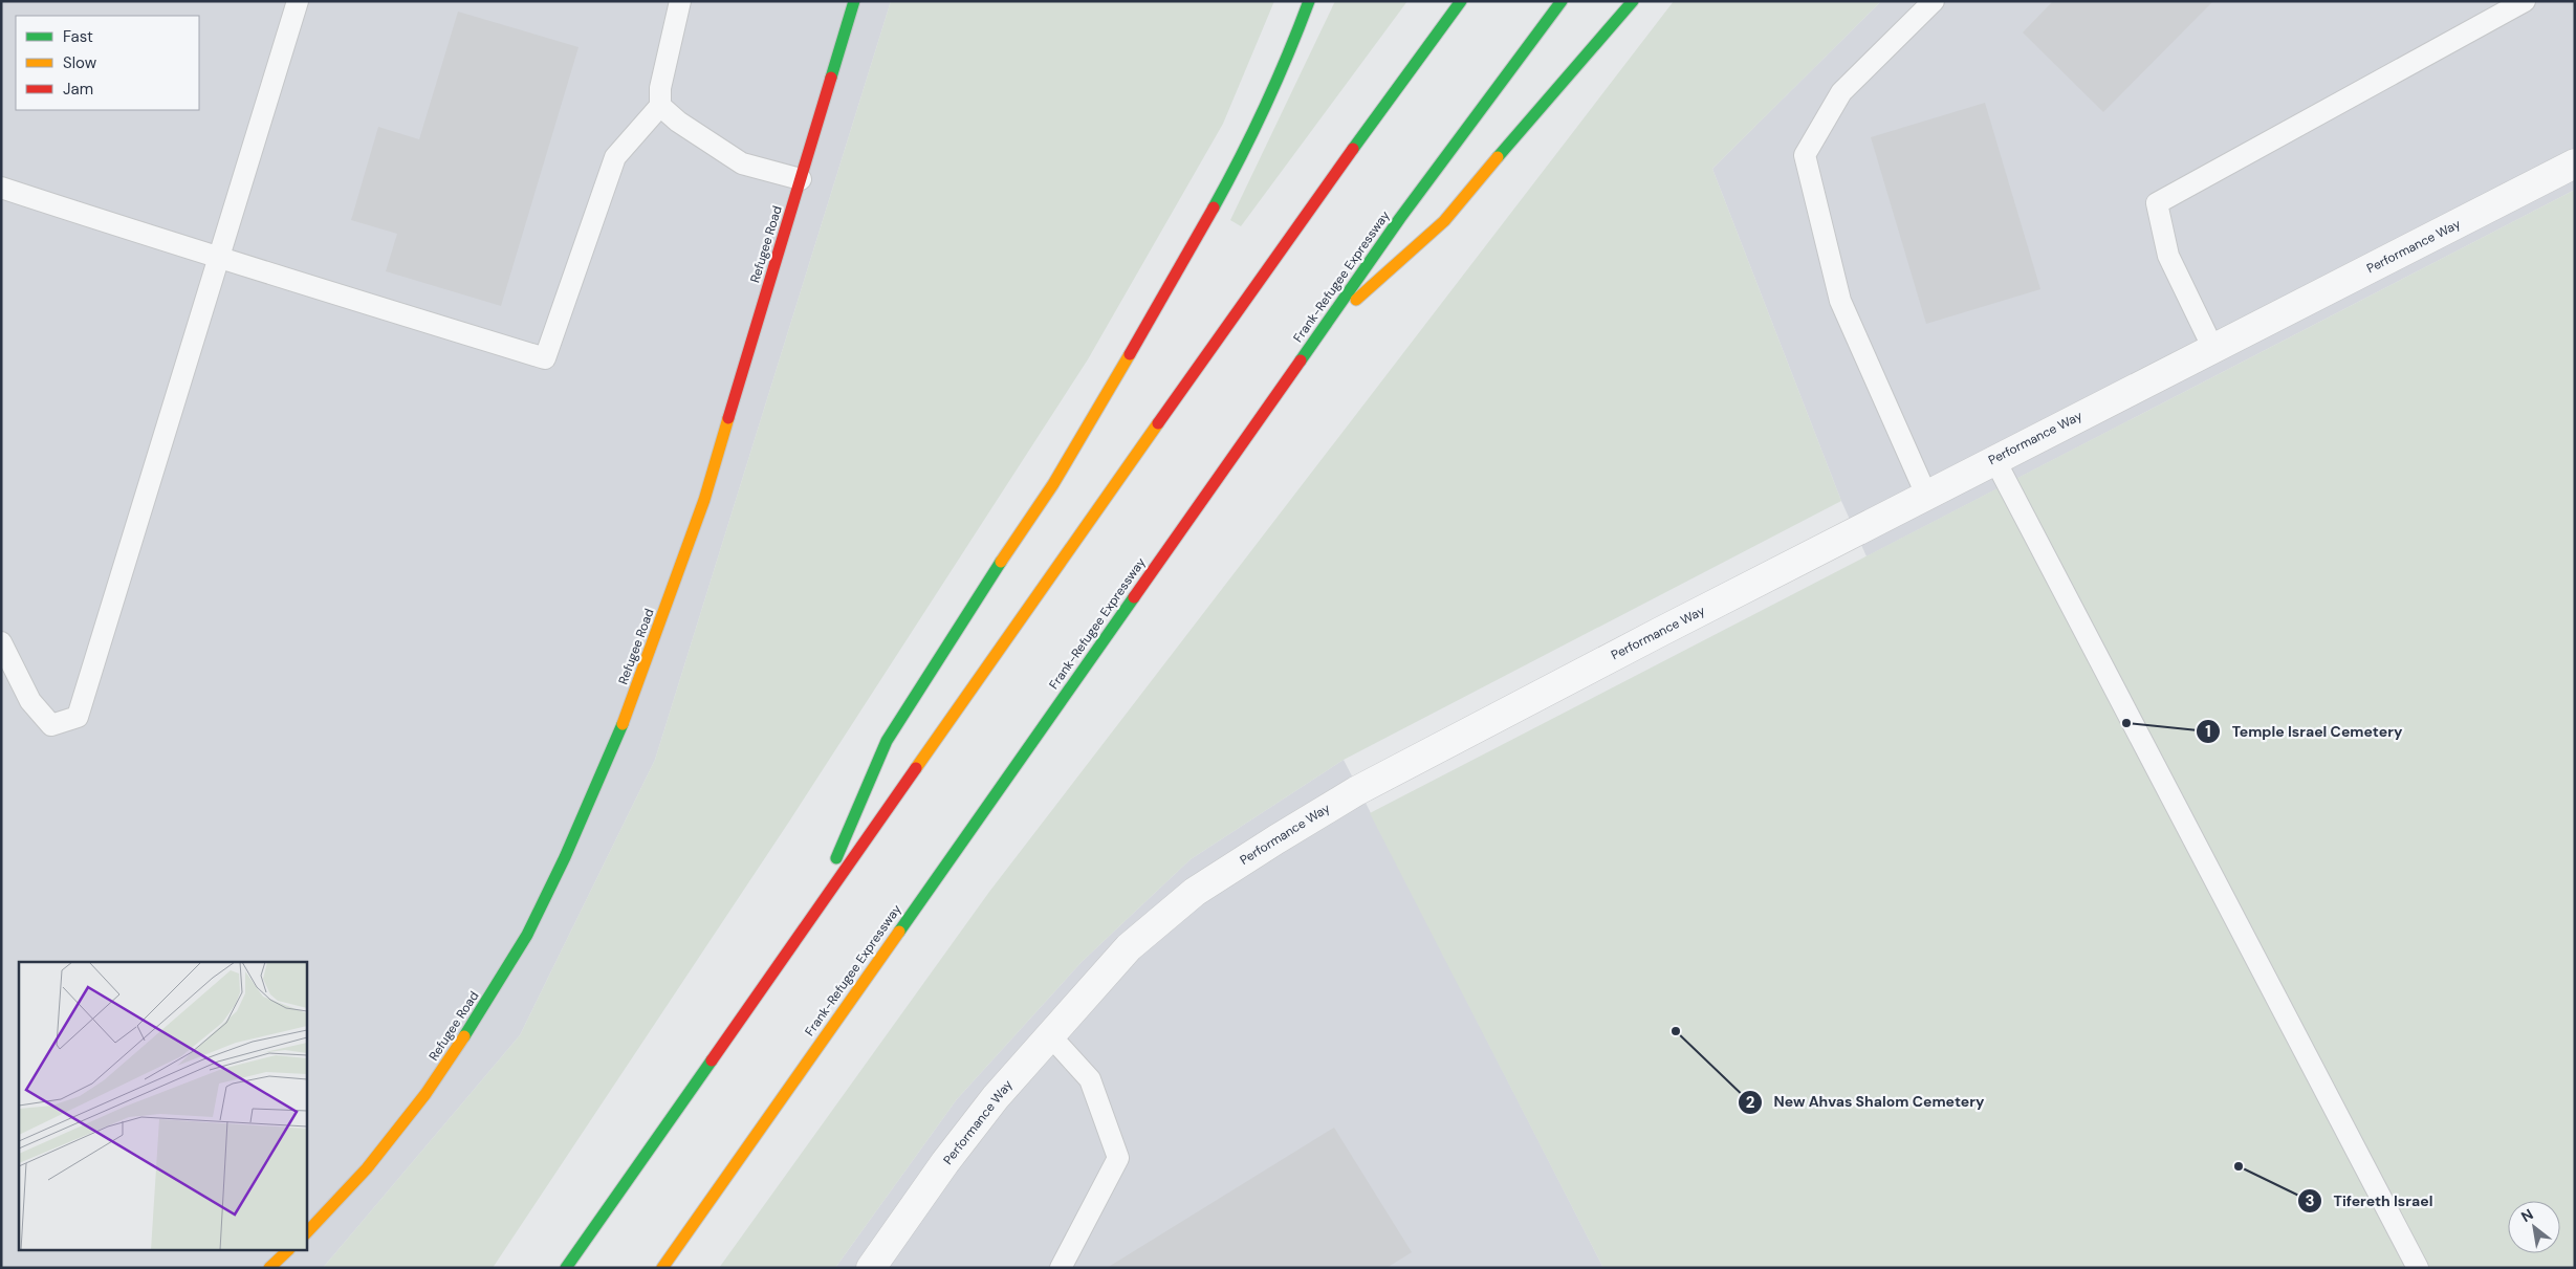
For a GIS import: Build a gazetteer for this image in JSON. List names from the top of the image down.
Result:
{
  "streets": {
    "main road": ["Refugee Road", "Frank-Refugee Expressway"],
    "street": ["Performance Way"]
  },
  "places": ["Temple Israel Cemetery", "New Ahvas Shalom Cemetery", "Tifereth Israel"],
  "legend": ["Fast", "Slow", "Jam"],
  "north": "top left"
}
